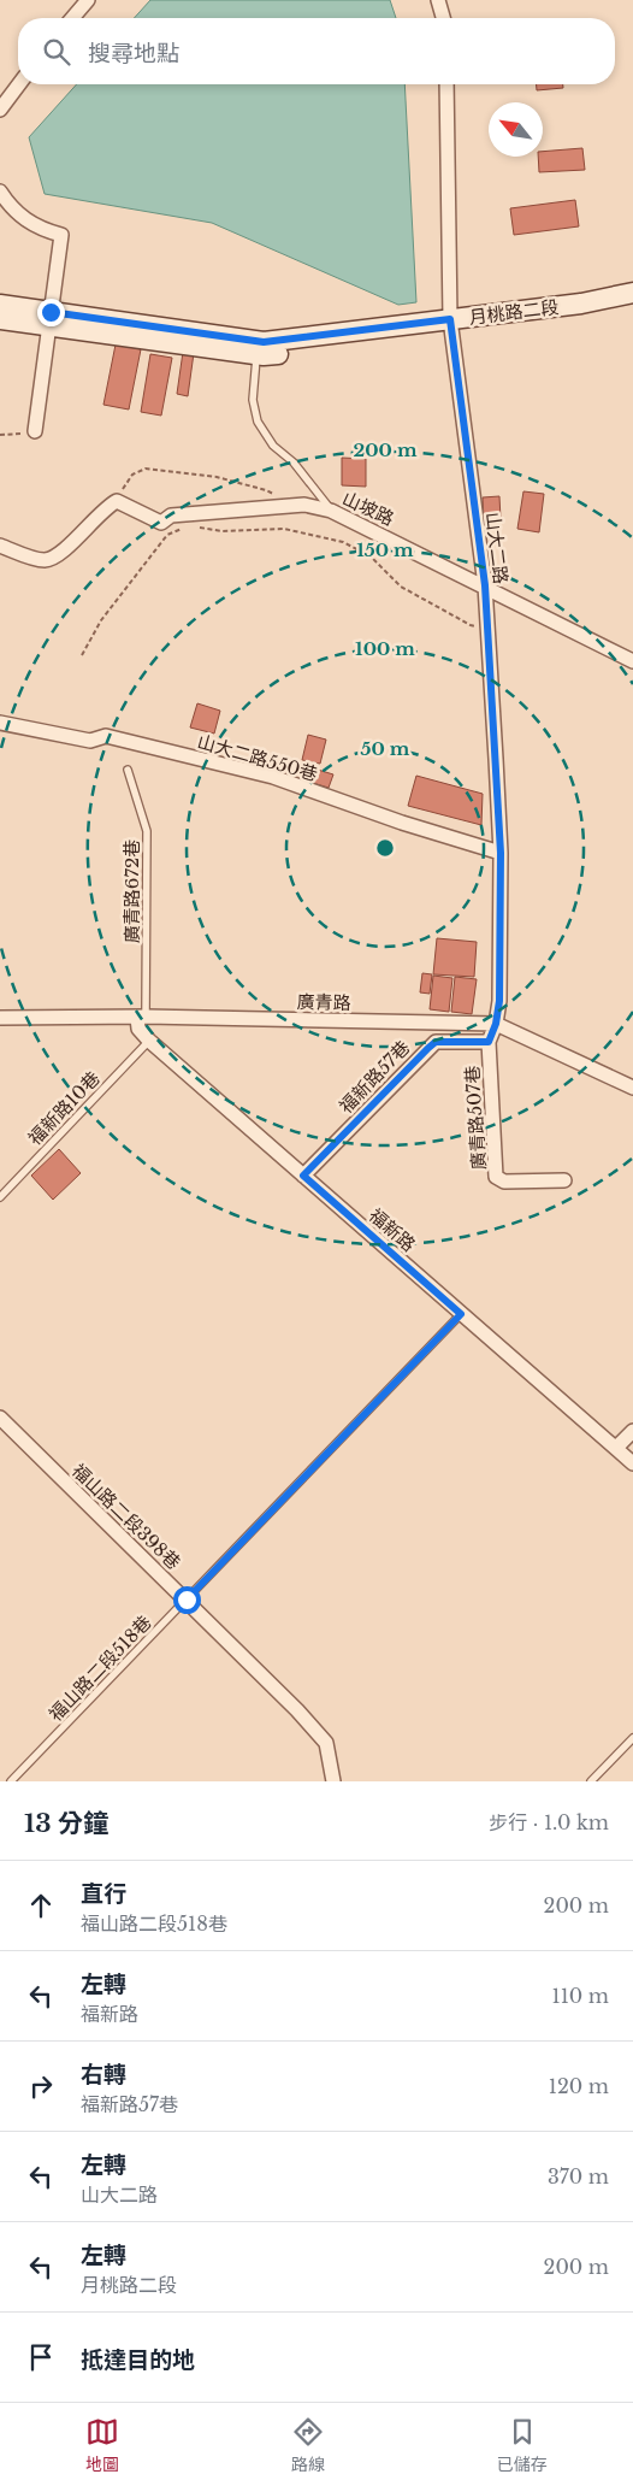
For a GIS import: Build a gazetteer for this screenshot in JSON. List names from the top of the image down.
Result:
{
  "streets": {
    "street": [
      "月桃路二段",
      "山坡路",
      "山大二路",
      "山大二路550巷",
      "廣青路",
      "福新路57巷",
      "廣青路507巷",
      "福新路",
      "福山路二段398巷"
    ],
    "lane": ["廣青路672巷", "福新路10巷", "福山路二段518巷"]
  },
  "crossings": [
    ["月桃路二段", "山大二路"],
    ["山坡路", "山大二路"],
    ["山大二路", "山大二路550巷"],
    ["山大二路", "廣青路"],
    ["山大二路", "廣青路507巷"],
    ["廣青路672巷", "廣青路"],
    ["廣青路672巷", "福新路"],
    ["廣青路", "廣青路507巷"],
    ["廣青路", "福新路"],
    ["福新路57巷", "廣青路507巷"],
    ["福新路57巷", "福新路"],
    ["福新路10巷", "福新路"],
    ["福新路", "福山路二段518巷"],
    ["福山路二段398巷", "福山路二段518巷"]
  ],
  "north": "top left",
  "page": {
    "search": "搜尋地點",
    "heading": ["13 分鐘", "步行 · 1.0 km"],
    "list": [
      ["直行", "福山路二段518巷", "200 m"],
      ["左轉", "福新路", "110 m"],
      ["右轉", "福新路57巷", "120 m"],
      ["左轉", "山大二路", "370 m"],
      ["左轉", "月桃路二段", "200 m"],
      "抵達目的地"
    ],
    "nav": ["地圖", "路線", "已儲存"]
  },
  "rings": [
    "200 m",
    "150 m",
    "100 m",
    "50 m"
  ]
}
